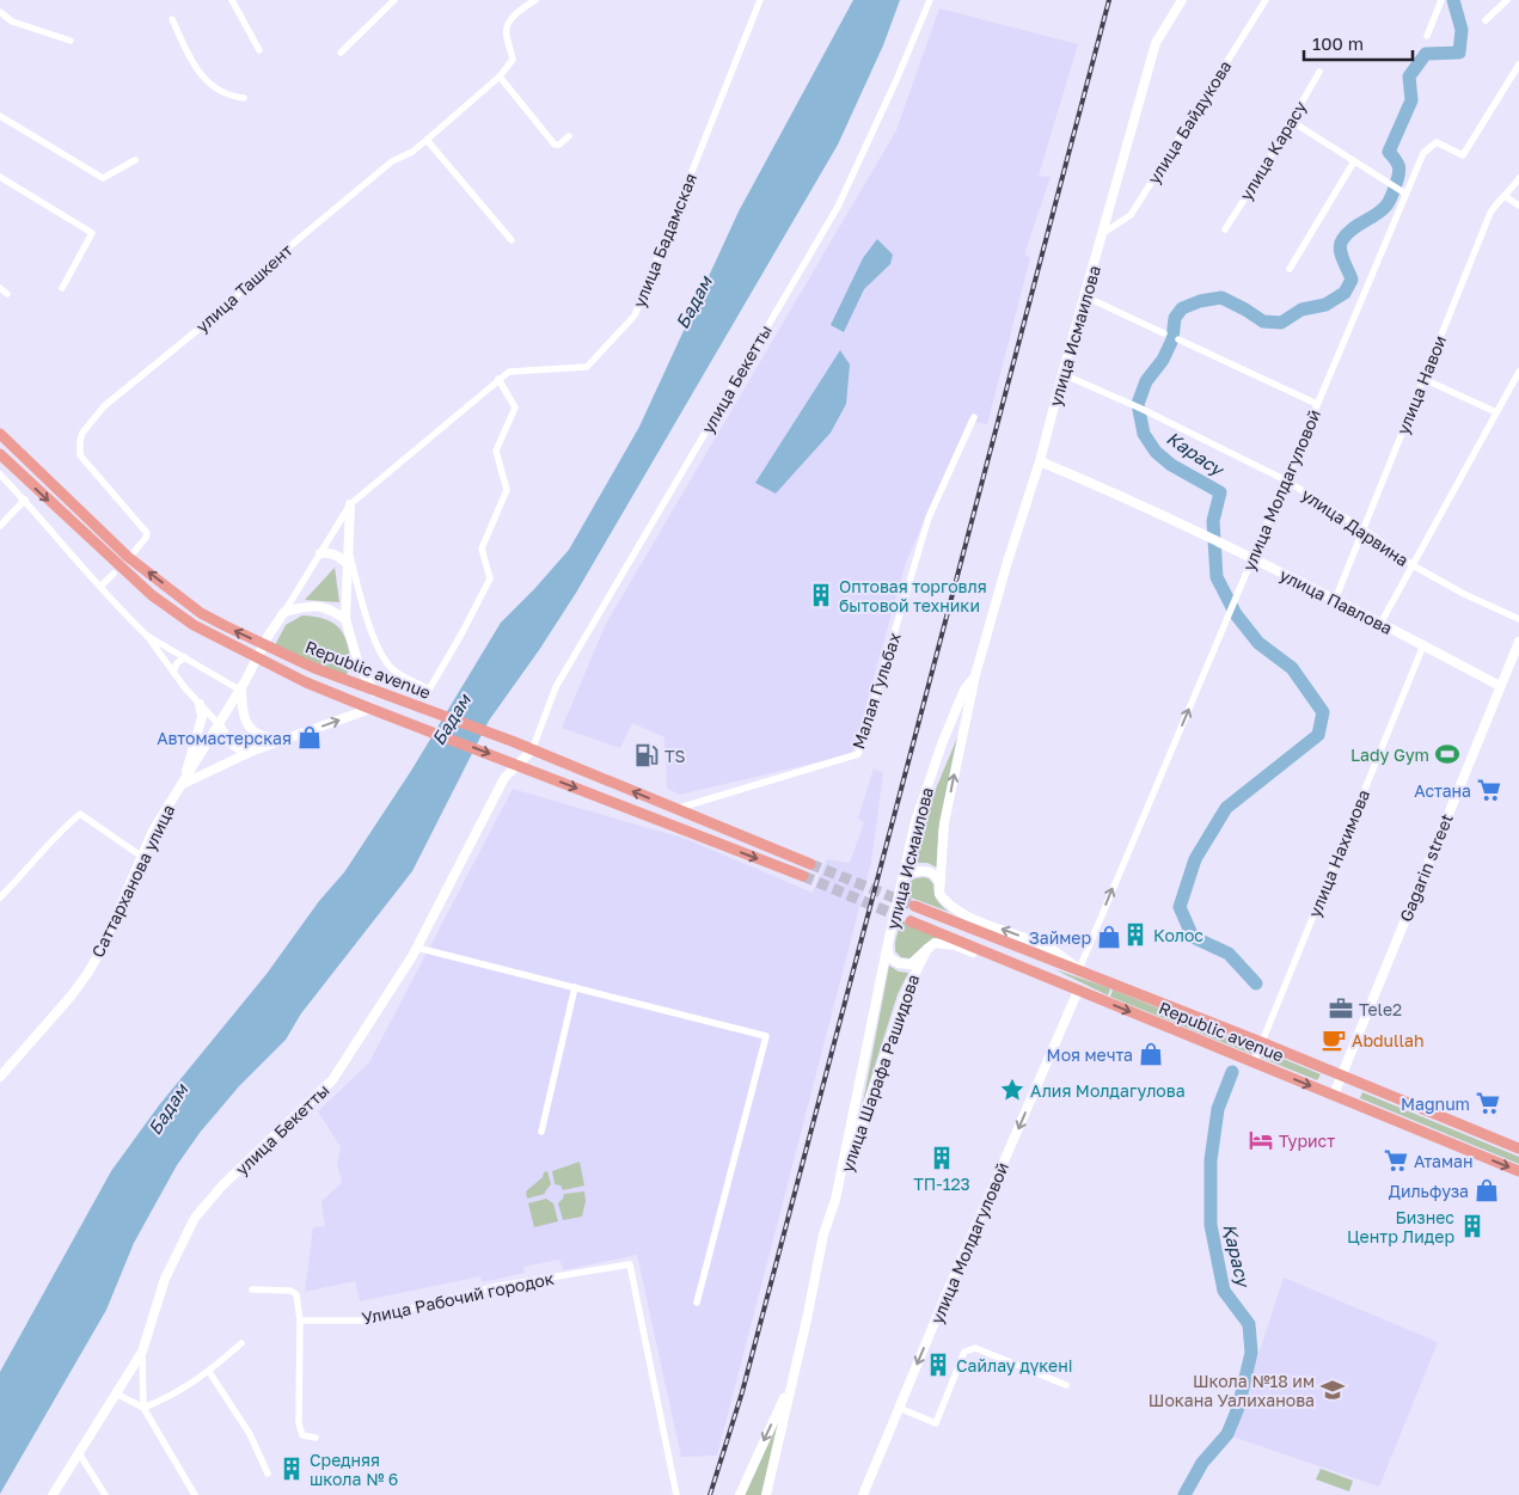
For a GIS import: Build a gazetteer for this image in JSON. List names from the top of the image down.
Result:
{
  "streets": {
    "main road": ["Republic avenue"],
    "street": [
      "улица Байдукова",
      "улица Карасу",
      "улица Бадамская",
      "улица Ташкент",
      "улица Исмаилова",
      "улица Бекетты",
      "улица Навои",
      "улица Молдагуловой",
      "улица Дарвина",
      "улица Павлова",
      "Малая Гульбах",
      "улица Нахимова",
      "Gagarin street",
      "Саттарханова улица",
      "улица Шарафа Рашидова",
      "Улица Рабочий городок"
    ]
  },
  "crossings": [
    ["улица Байдукова", "улица Исмаилова"],
    ["улица Бадамская", "Саттарханова улица"],
    ["улица Исмаилова", "улица Дарвина"],
    ["улица Исмаилова", "улица Павлова"],
    ["улица Исмаилова", "улица Шарафа Рашидова"],
    ["улица Бекетты", "Republic avenue"],
    ["улица Навои", "улица Дарвина"],
    ["улица Навои", "улица Павлова"],
    ["улица Молдагуловой", "улица Дарвина"],
    ["улица Молдагуловой", "улица Павлова"],
    ["улица Молдагуловой", "Republic avenue"],
    ["улица Павлова", "улица Нахимова"],
    ["улица Павлова", "Gagarin street"],
    ["Republic avenue", "Малая Гульбах"],
    ["Republic avenue", "улица Нахимова"],
    ["Republic avenue", "Gagarin street"]
  ],
  "water": ["Бадам", "Карасу", "Қарасу"],
  "places": {
    "building": [
      "Оптовая торговля бытовой техники",
      "Колос",
      "ТП-123",
      "Бизнес Центр Лидер",
      "Сайлау дүкені",
      "Средняя школа № 6"
    ],
    "shop": [
      "Автомастерская",
      "Займер",
      "Моя мечта",
      "Дильфуза"
    ],
    "sports": ["Lady Gym"],
    "fuel station": ["TS"],
    "supermarket": ["Астана", "Magnum", "Атаман"],
    "office": ["Tele2"],
    "cafe": ["Аbdullah"],
    "place": ["Алия Молдагулова"],
    "hotel": ["Турист"],
    "school or university": ["Школа №18 им Шокана Уалиханова"]
  },
  "scale_bar": "100 m"
}
